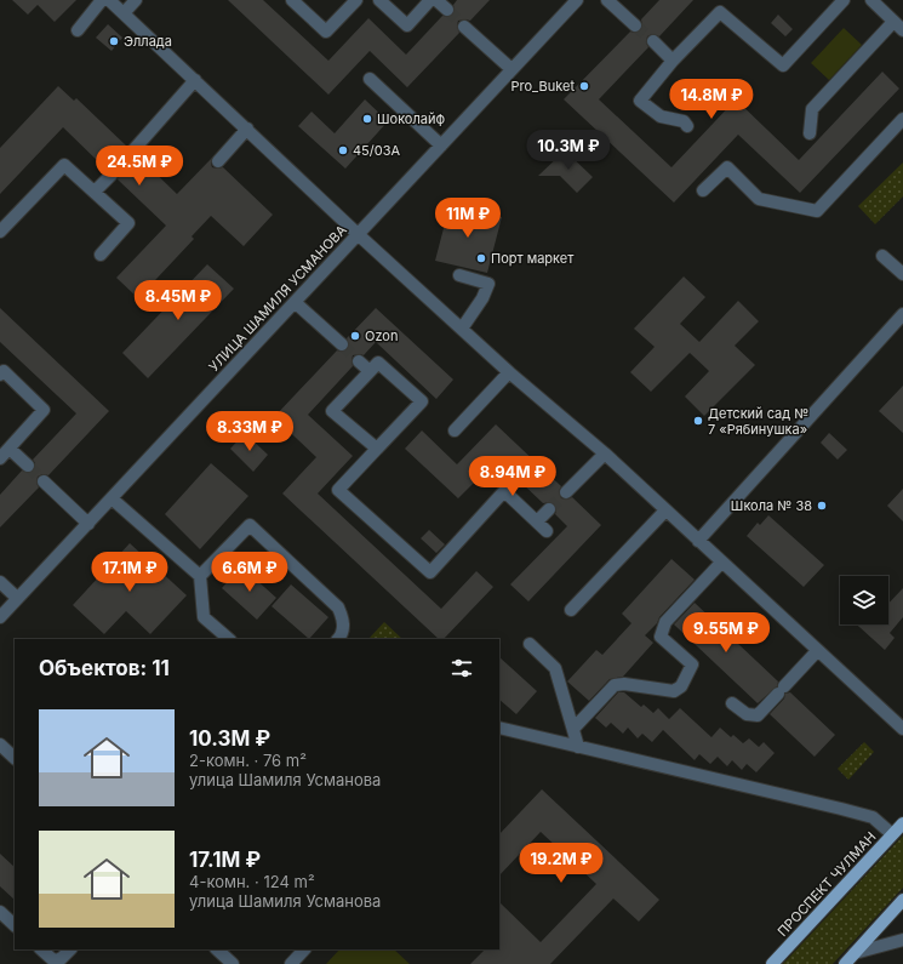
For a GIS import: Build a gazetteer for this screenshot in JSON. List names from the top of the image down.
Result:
{
  "streets": {
    "main road": ["ПРОСПЕКТ ЧУЛМАН"],
    "street": ["УЛИЦА ШАМИЛЯ УСМАНОВА"]
  },
  "places": [
    "Эллада",
    "Pro_Buket",
    "Шоколайф",
    "45/03А",
    "Порт маркет",
    "Ozon",
    "Детский сад № 7 «Рябинушка»",
    "Школа № 38"
  ],
  "page": {
    "price": [
      "14.8M ₽",
      "10.3M ₽",
      "24.5M ₽",
      "11M ₽",
      "8.45M ₽",
      "8.33M ₽",
      "8.94M ₽",
      "17.1M ₽",
      "6.6M ₽",
      "9.55M ₽",
      "19.2M ₽"
    ],
    "heading": "Объектов: 11",
    "list": [
      {
        "name": "10.3M ₽",
        "note": "2-комн. · 76 m² · улица Шамиля Усманова"
      },
      {
        "name": "17.1M ₽",
        "note": "4-комн. · 124 m² · улица Шамиля Усманова"
      }
    ]
  }
}
